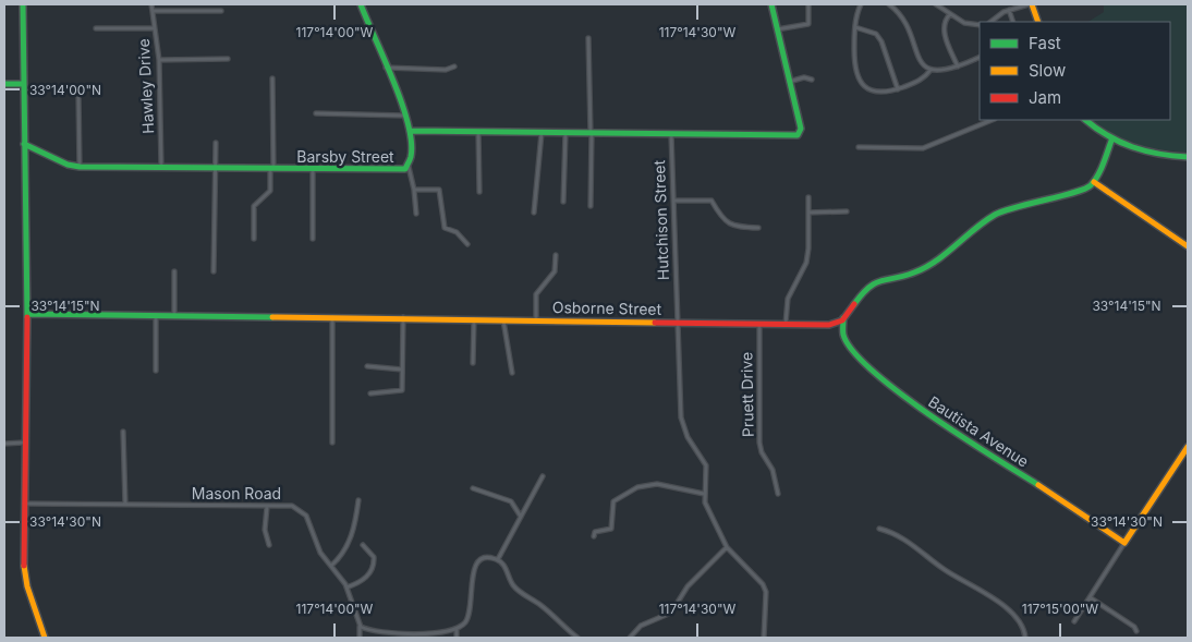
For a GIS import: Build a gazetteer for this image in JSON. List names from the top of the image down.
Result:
{
  "streets": {
    "street": [
      "Hawley Drive",
      "Barsby Street",
      "Hutchison Street",
      "Osborne Street",
      "Pruett Drive",
      "Bautista Avenue",
      "Mason Road"
    ]
  },
  "crossings": [
    ["Hawley Drive", "Barsby Street"],
    ["Hutchison Street", "Osborne Street"],
    ["Osborne Street", "Pruett Drive"],
    ["Osborne Street", "Bautista Avenue"]
  ],
  "legend": ["Fast", "Slow", "Jam"],
  "coordinates": [
    "117°14'00\"W",
    "117°14'30\"W",
    "33°14'00\"N",
    "33°14'15\"N",
    "33°14'30\"N",
    "117°15'00\"W"
  ]
}
